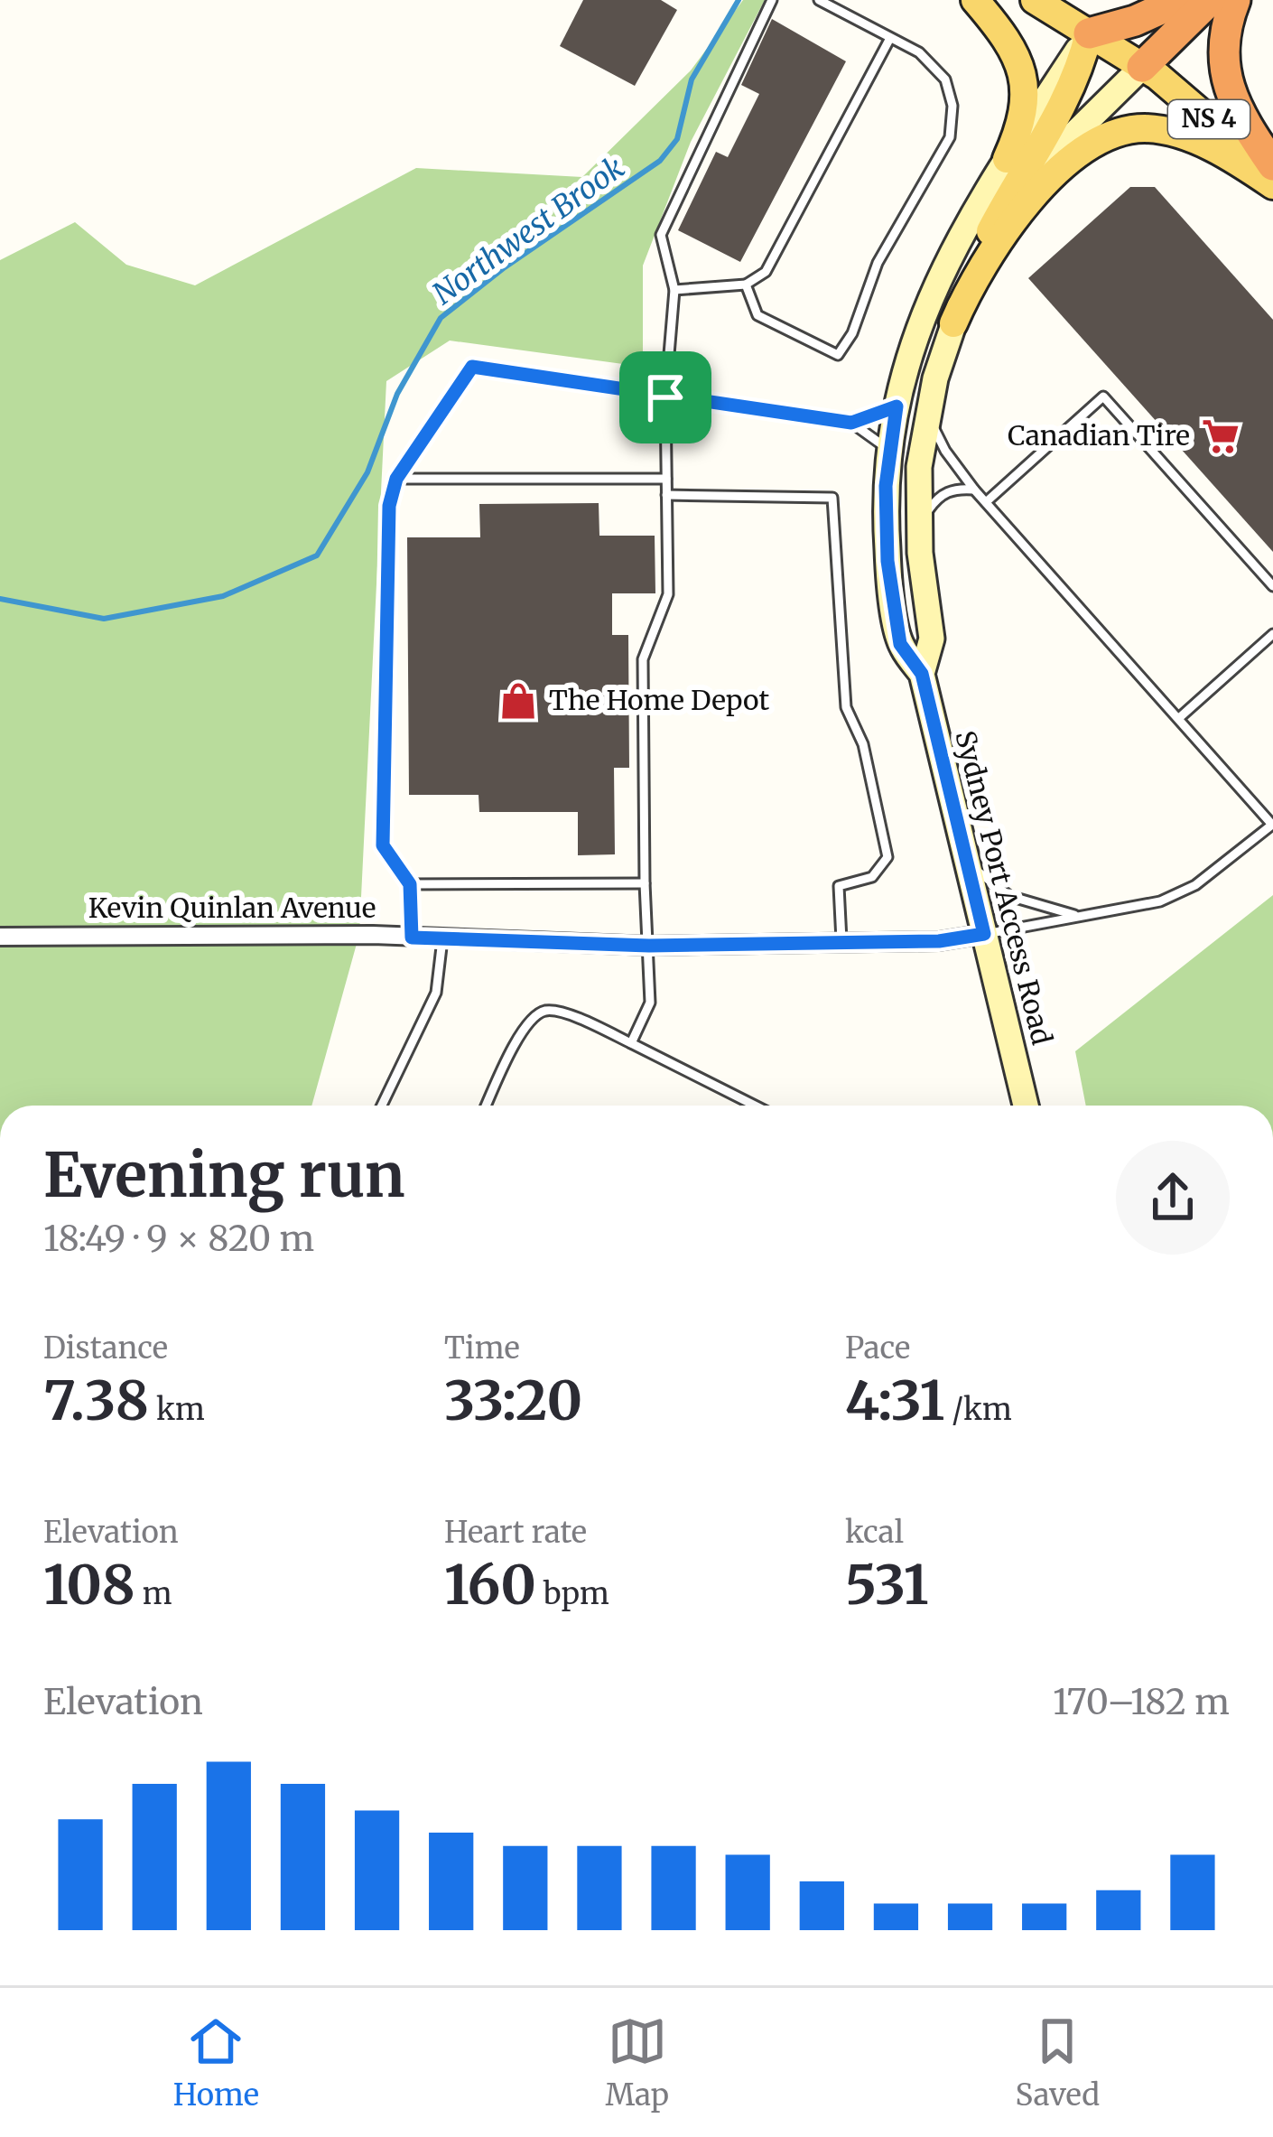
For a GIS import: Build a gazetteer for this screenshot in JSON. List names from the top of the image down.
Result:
{
  "streets": {
    "main road": ["NS 4", "Sydney Port Access Road"],
    "street": ["Kevin Quinlan Avenue"]
  },
  "crossings": [
    ["NS 4", "Sydney Port Access Road"],
    ["Sydney Port Access Road", "Kevin Quinlan Avenue"]
  ],
  "water": ["Northwest Brook"],
  "places": {
    "supermarket": ["Canadian Tire"],
    "shop": ["The Home Depot"]
  },
  "page": {
    "heading": ["Evening run", "18:49 · 9 × 820 m"],
    "stats": [
      ["Distance", "7.38 km"],
      ["Time", "33:20"],
      ["Pace", "4:31 /km"],
      ["Elevation", "108 m"],
      ["Heart rate", "160 bpm"],
      ["kcal", "531"]
    ],
    "chart": ["Elevation", "170–182 m"],
    "tabs": ["Home", "Map", "Saved"]
  }
}
